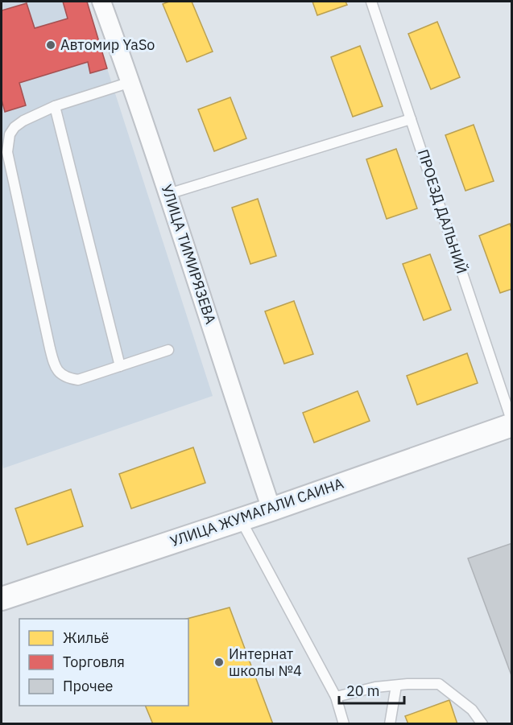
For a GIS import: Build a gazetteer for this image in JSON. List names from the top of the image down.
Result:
{
  "streets": {
    "street": ["УЛИЦА ТИМИРЯЗЕВА", "УЛИЦА ЖУМАГАЛИ САИНА"],
    "lane": ["ПРОЕЗД ДАЛЬНИЙ"]
  },
  "crossings": [
    ["ПРОЕЗД ДАЛЬНИЙ", "УЛИЦА ЖУМАГАЛИ САИНА"],
    ["УЛИЦА ТИМИРЯЗЕВА", "УЛИЦА ЖУМАГАЛИ САИНА"]
  ],
  "places": ["Автомир YaSo", "Интернат школы №4"],
  "legend": ["Жильё", "Торговля", "Прочее"],
  "scale_bar": "20 m"
}
